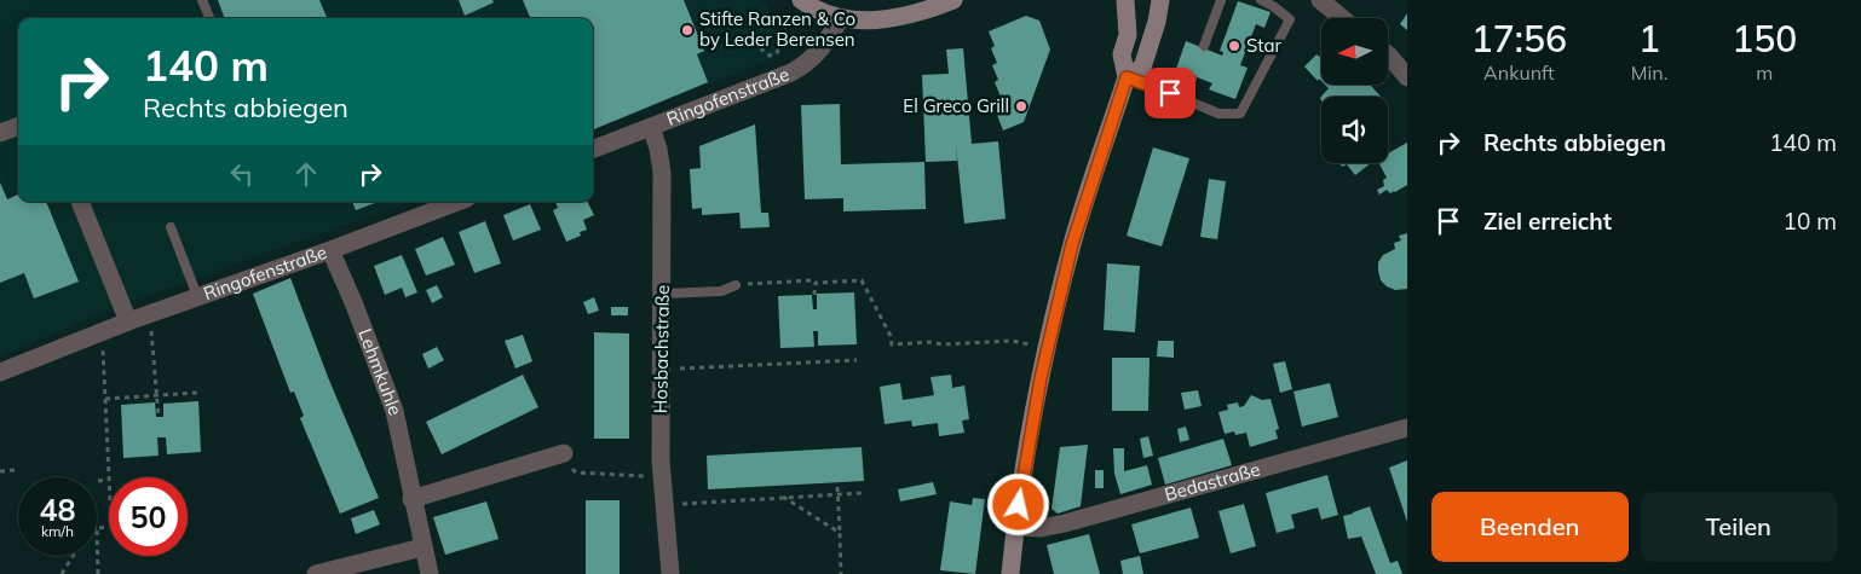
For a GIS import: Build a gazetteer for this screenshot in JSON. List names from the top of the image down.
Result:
{
  "streets": {
    "street": [
      "Ringofenstraße",
      "Hosbachstraße",
      "Lehmkuhle",
      "Bedastraße"
    ]
  },
  "crossings": [
    ["Ringofenstraße", "Hosbachstraße"],
    ["Ringofenstraße", "Lehmkuhle"]
  ],
  "places": ["Stifte Ranzen & Co by Leder Berensen", "Star", "El Greco Grill"],
  "north": "left",
  "page": {
    "eta": [
      "17:56",
      "Ankunft",
      "1",
      "Min.",
      "150",
      "m"
    ],
    "turn": ["140 m", "Rechts abbiegen"],
    "list": [
      {
        "name": "Rechts abbiegen",
        "value": "140 m"
      },
      {
        "name": "Ziel erreicht",
        "value": "10 m"
      }
    ],
    "speed": "48 km/h",
    "limit": "50",
    "buttons": ["Beenden", "Teilen"]
  }
}
